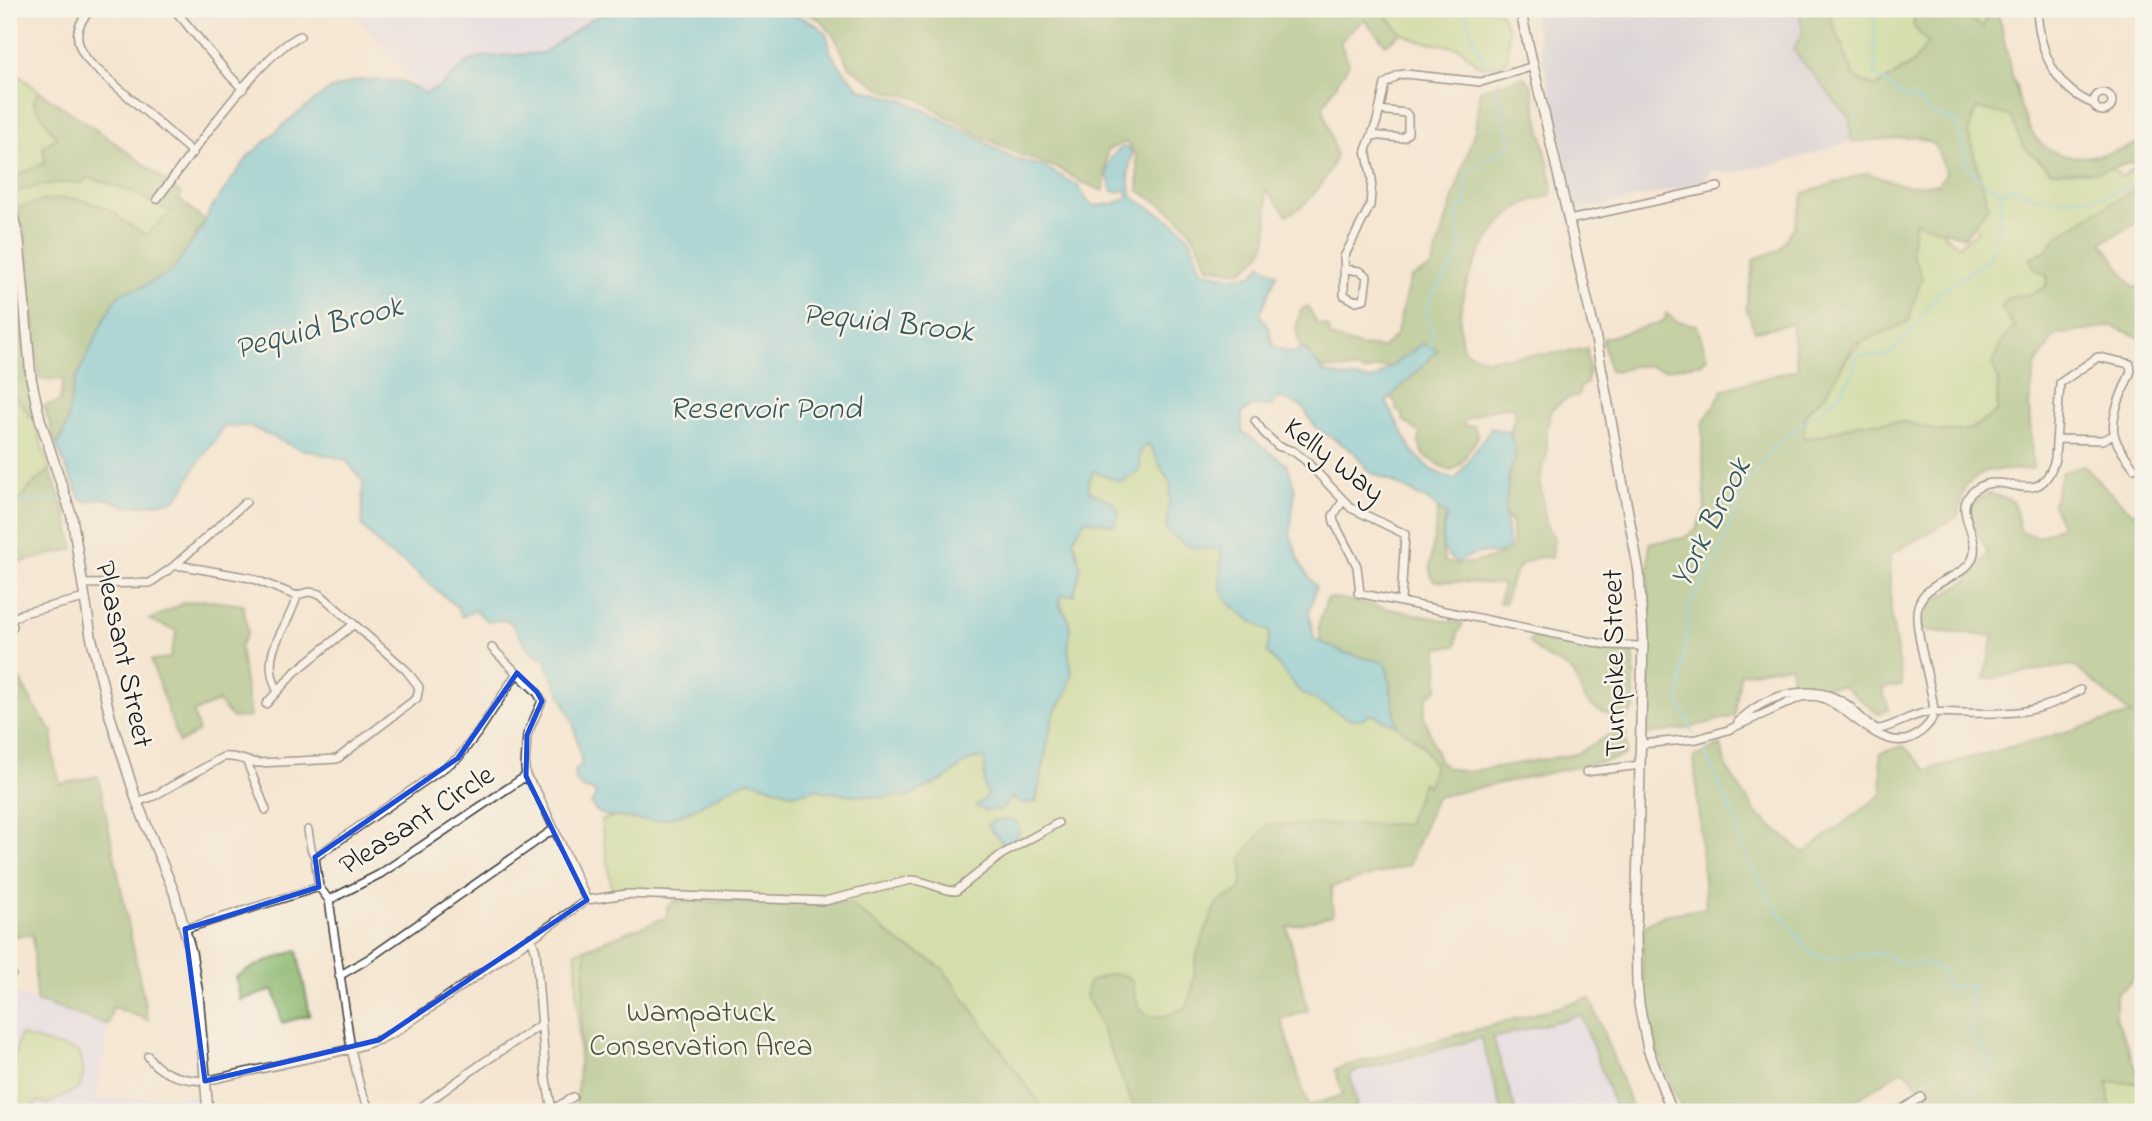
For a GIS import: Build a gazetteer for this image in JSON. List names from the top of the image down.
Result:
{
  "streets": {
    "main road": ["Pleasant Street", "Turnpike Street"],
    "street": ["Kelly Way", "Pleasant Circle"]
  },
  "crossings": [
    ["Pleasant Street", "Pleasant Circle"]
  ],
  "water": ["Pequid Brook", "Reservoir Pond", "York Brook"],
  "parks": ["Wampatuck Conservation Area"]
}
